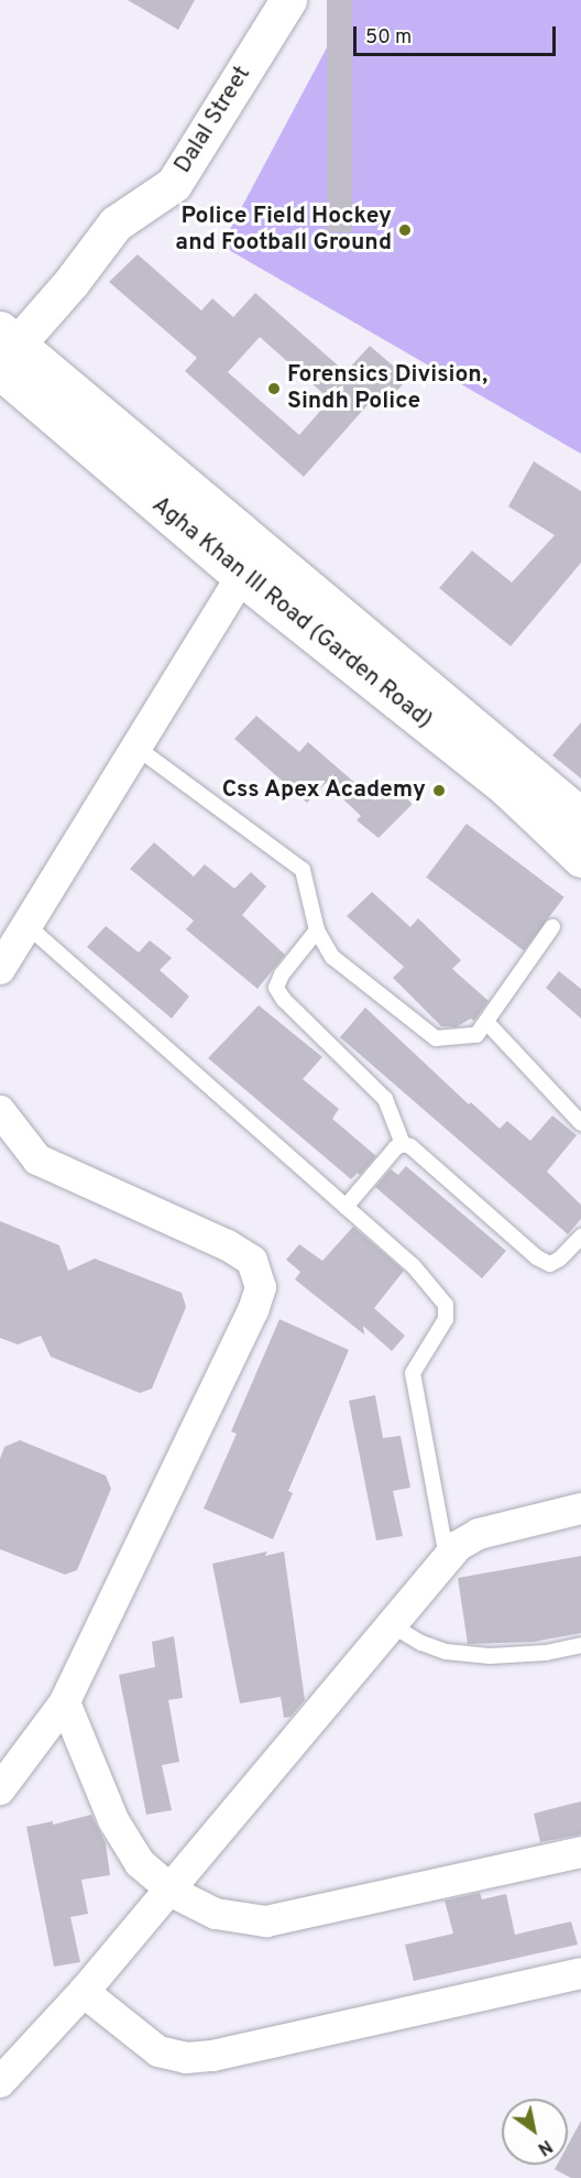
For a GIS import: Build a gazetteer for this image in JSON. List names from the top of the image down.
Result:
{
  "streets": {
    "main road": ["Dalal Street", "Agha Khan III Road (Garden Road)"]
  },
  "crossings": [
    ["Dalal Street", "Agha Khan III Road (Garden Road)"]
  ],
  "places": ["Police Field Hockey and Football Ground", "Forensics Division, Sindh Police", "Css Apex Academy"],
  "scale_bar": "50 m",
  "north": "bottom right"
}
